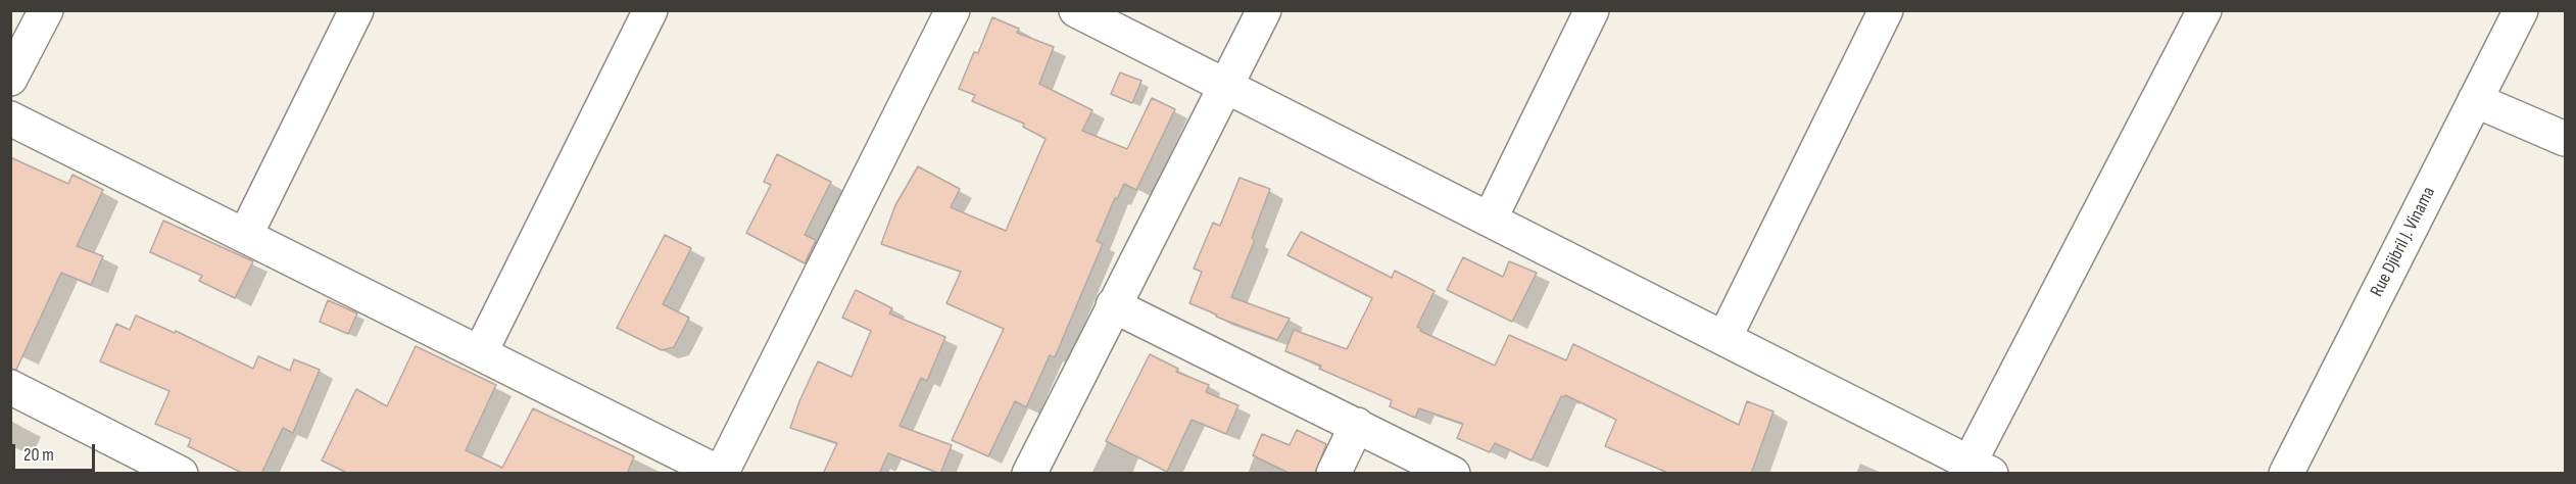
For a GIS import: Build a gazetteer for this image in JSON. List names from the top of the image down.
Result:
{
  "streets": {
    "street": ["Rue Djibril J. Vinama"]
  },
  "scale_bar": "20 m"
}
